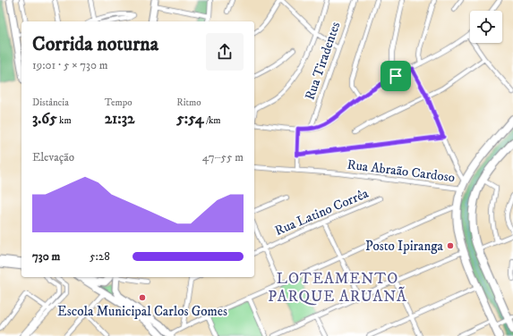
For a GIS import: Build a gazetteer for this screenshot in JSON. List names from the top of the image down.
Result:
{
  "streets": {
    "street": ["Rua Tiradentes", "Rua Abraão Cardoso", "Rua Latino Corrêa"]
  },
  "districts": ["LOTEAMENTO PARQUE ARUANÃ"],
  "places": ["Posto Ipiranga", "Escola Municipal Carlos Gomes"],
  "page": {
    "heading": ["Corrida noturna", "19:01 · 5 × 730 m"],
    "stats": [
      ["Distância", "3.65 km"],
      ["Tempo", "21:32"],
      ["Ritmo", "5:54 /km"]
    ],
    "chart": ["Elevação", "47–55 m"],
    "list": [
      {
        "name": "730 m",
        "note": "5:28"
      }
    ]
  }
}
